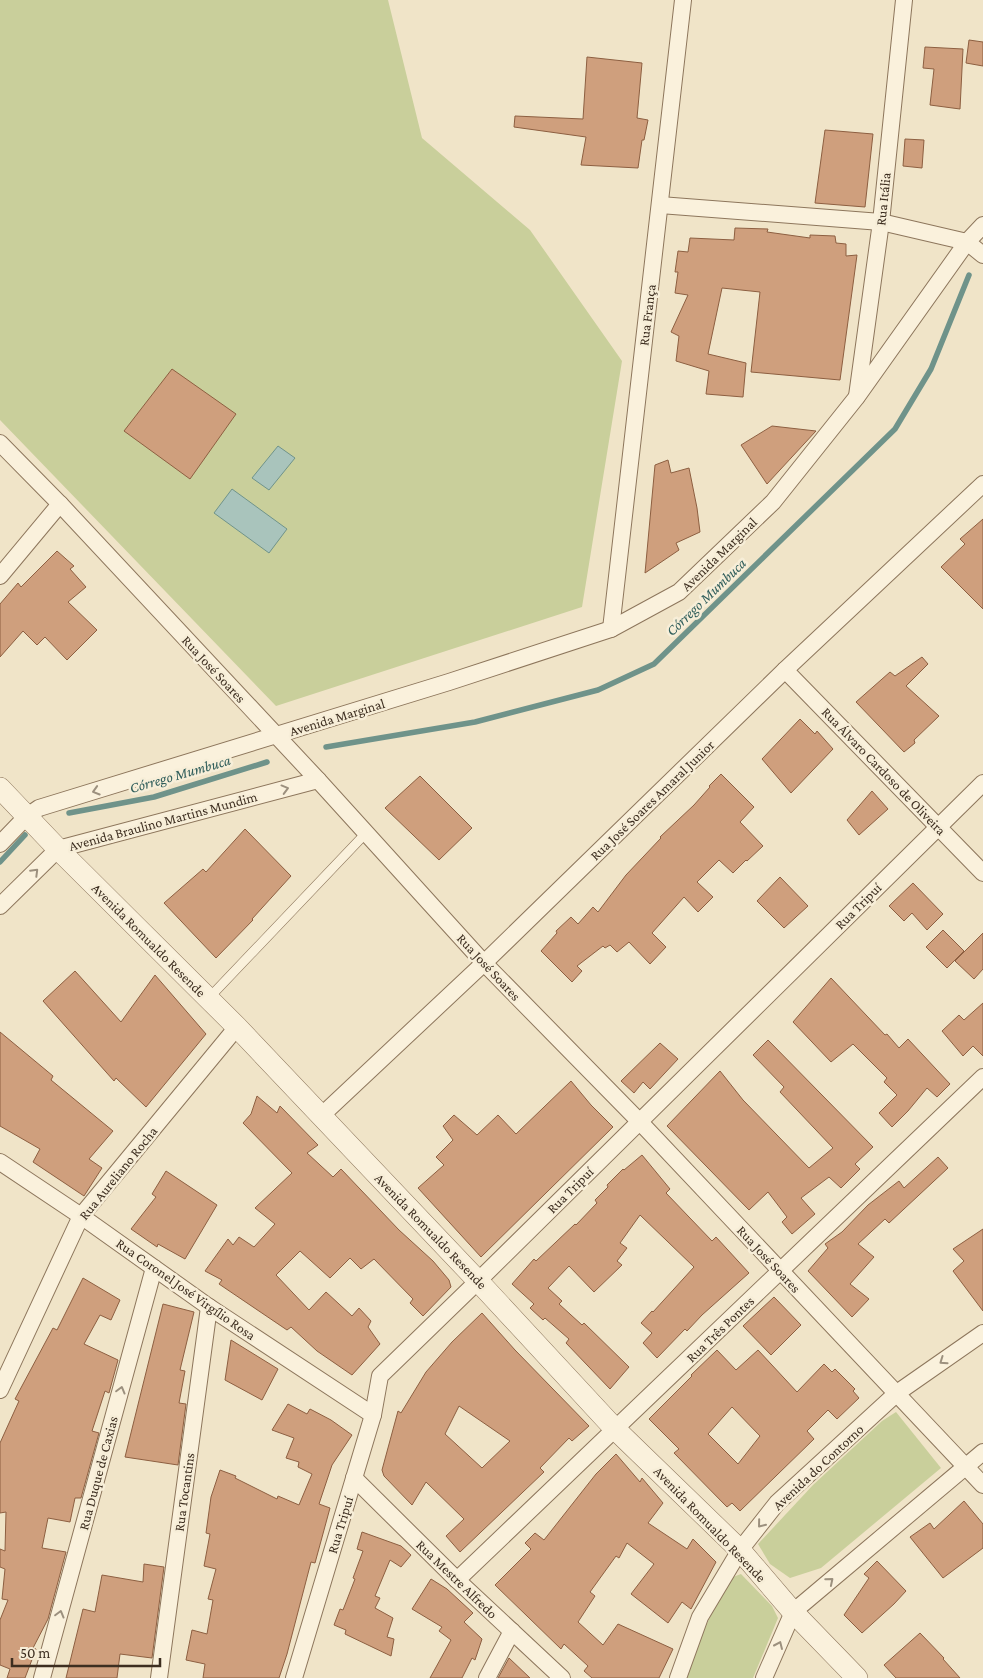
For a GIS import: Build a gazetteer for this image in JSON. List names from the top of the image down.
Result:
{
  "streets": {
    "street": [
      "Rua Itália",
      "Rua França",
      "Avenida Marginal",
      "Rua José Soares",
      "Rua Álvaro Cardoso de Oliveira",
      "Rua José Soares Amaral Junior",
      "Avenida Braulino Martins Mundim",
      "Rua Tripuí",
      "Avenida Romualdo Resende",
      "Rua Aureliano Rocha",
      "Rua Coronel José Virgílio Rosa",
      "Rua Três Pontes",
      "Avenida do Contorno",
      "Rua Duque de Caxias",
      "Rua Tocantins",
      "Rua Mestre Alfredo"
    ]
  },
  "crossings": [
    ["Rua Itália", "Avenida Marginal"],
    ["Rua França", "Avenida Marginal"],
    ["Avenida Marginal", "Rua José Soares"],
    ["Rua José Soares", "Rua José Soares Amaral Junior"],
    ["Rua José Soares", "Avenida Braulino Martins Mundim"],
    ["Rua José Soares", "Rua Tripuí"],
    ["Rua José Soares", "Rua Três Pontes"],
    ["Rua José Soares", "Avenida do Contorno"],
    ["Rua Álvaro Cardoso de Oliveira", "Rua José Soares Amaral Junior"],
    ["Rua Álvaro Cardoso de Oliveira", "Rua Tripuí"],
    ["Rua José Soares Amaral Junior", "Avenida Romualdo Resende"],
    ["Avenida Braulino Martins Mundim", "Avenida Romualdo Resende"],
    ["Rua Tripuí", "Avenida Romualdo Resende"],
    ["Rua Tripuí", "Rua Coronel José Virgílio Rosa"],
    ["Rua Tripuí", "Rua Mestre Alfredo"],
    ["Avenida Romualdo Resende", "Rua Aureliano Rocha"],
    ["Avenida Romualdo Resende", "Rua Três Pontes"],
    ["Avenida Romualdo Resende", "Avenida do Contorno"],
    ["Rua Aureliano Rocha", "Rua Coronel José Virgílio Rosa"],
    ["Rua Coronel José Virgílio Rosa", "Rua Duque de Caxias"],
    ["Rua Coronel José Virgílio Rosa", "Rua Tocantins"],
    ["Rua Três Pontes", "Rua Mestre Alfredo"]
  ],
  "one_way": ["Rua Duque de Caxias"],
  "water": ["Córrego Mumbuca"],
  "scale_bar": "50 m"
}
